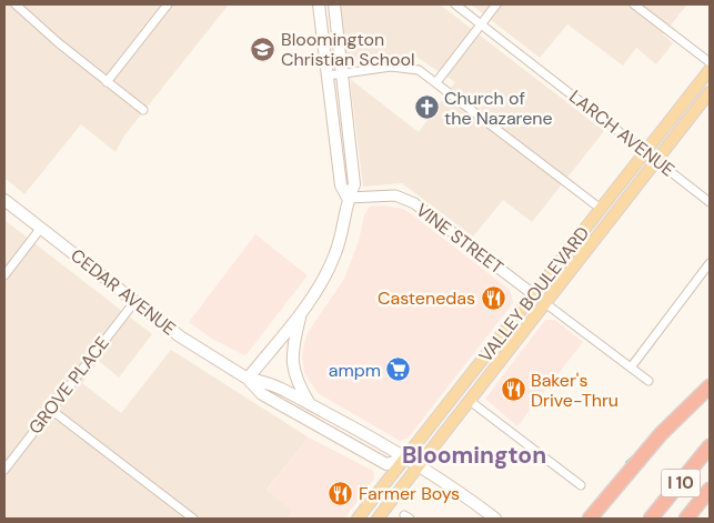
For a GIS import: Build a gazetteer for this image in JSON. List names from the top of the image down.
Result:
{
  "streets": {
    "highway": ["I 10"],
    "main road": ["CEDAR AVENUE", "VALLEY BOULEVARD"],
    "street": ["LARCH AVENUE", "VINE STREET", "GROVE PLACE"]
  },
  "crossings": [
    ["LARCH AVENUE", "VALLEY BOULEVARD"],
    ["VINE STREET", "VALLEY BOULEVARD"],
    ["CEDAR AVENUE", "VALLEY BOULEVARD"],
    ["CEDAR AVENUE", "GROVE PLACE"]
  ],
  "districts": ["Bloomington"],
  "places": {
    "school or university": ["Bloomington Christian School"],
    "church": ["Church of the Nazarene"],
    "restaurant": ["Castenedas", "Baker's Drive-Thru", "Farmer Boys"],
    "supermarket": ["ampm"]
  }
}
